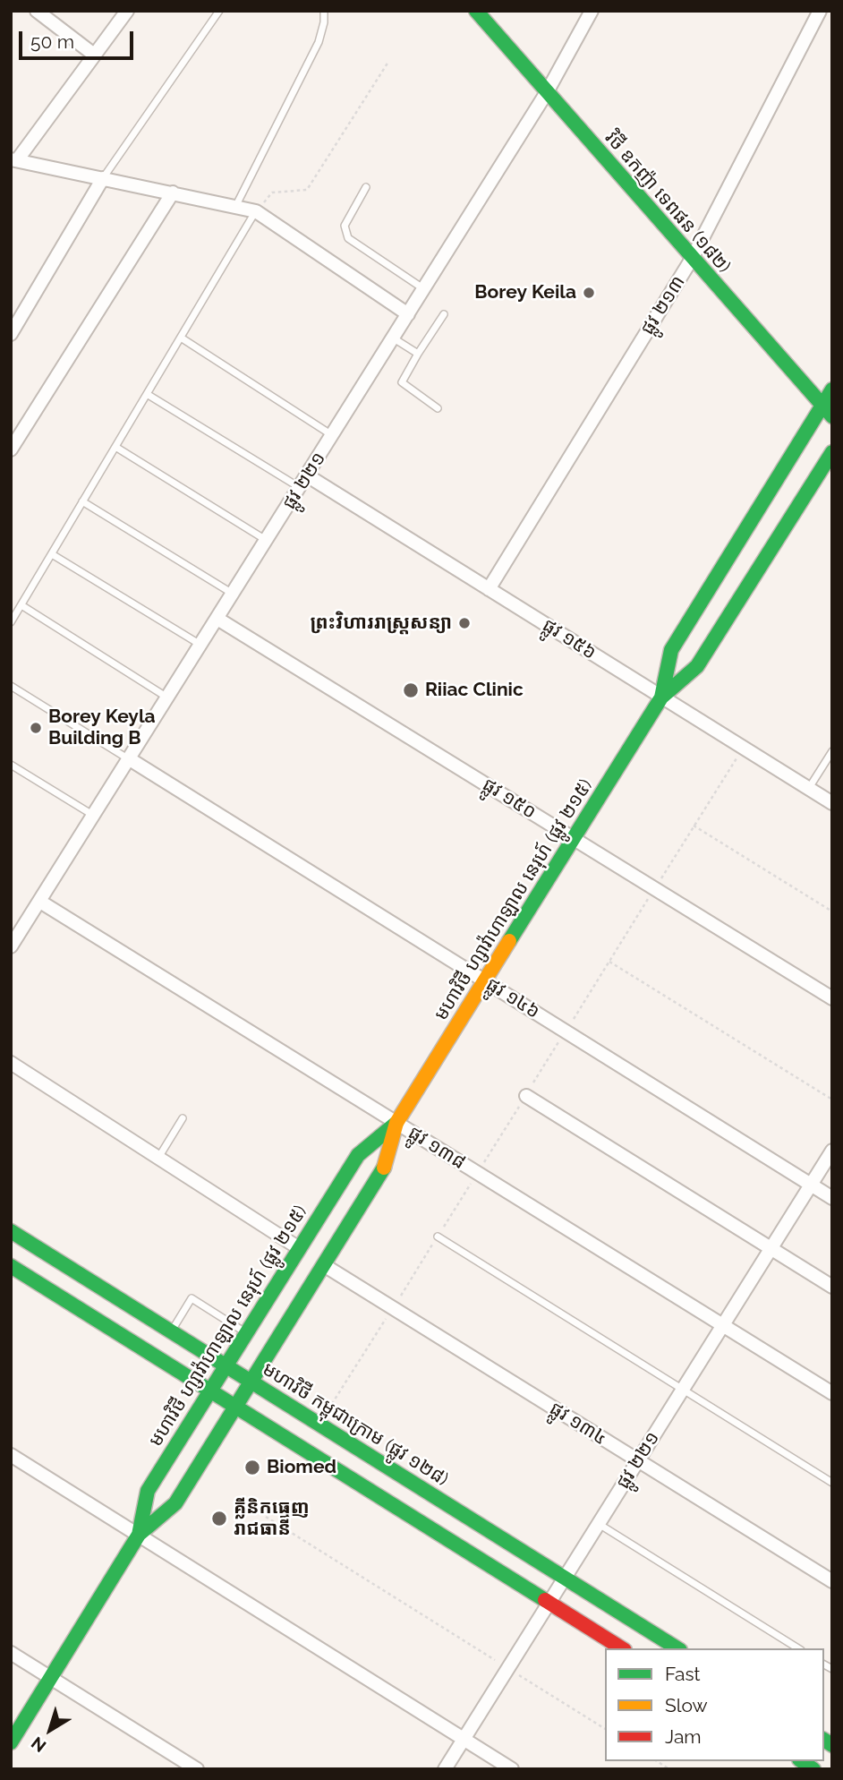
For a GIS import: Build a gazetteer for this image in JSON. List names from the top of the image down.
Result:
{
  "streets": {
    "main road": ["វិថី ឧកញ៉ា ទេពផន (១៨២)", "មហាវិថី ហ្សាវ៉ាហាឡាល នេរុហ៍ (ផ្លូវ ២១៥)", "មហាវិថី កម្ពុជាក្រោម (ផ្លូវ ១២៨)"],
    "street": [
      "ផ្លូវ ២១៣",
      "ផ្លូវ ២២១",
      "ផ្លូវ ១៥៦",
      "ផ្លូវ ១៥០",
      "ផ្លូវ ១៤៦",
      "ផ្លូវ ១៣៨",
      "ផ្លូវ ១៣៤"
    ]
  },
  "crossings": [
    ["វិថី ឧកញ៉ា ទេពផន (១៨២)", "ផ្លូវ ២១៣"],
    ["វិថី ឧកញ៉ា ទេពផន (១៨២)", "ផ្លូវ ២២១"],
    ["វិថី ឧកញ៉ា ទេពផន (១៨២)", "មហាវិថី ហ្សាវ៉ាហាឡាល នេរុហ៍ (ផ្លូវ ២១៥)"],
    ["ផ្លូវ ២១៣", "ផ្លូវ ១៥៦"],
    ["ផ្លូវ ២២១", "ផ្លូវ ១៥៦"],
    ["ផ្លូវ ២២១", "ផ្លូវ ១៥០"],
    ["ផ្លូវ ២២១", "ផ្លូវ ១៤៦"],
    ["ផ្លូវ ២២១", "ផ្លូវ ១៣៨"],
    ["ផ្លូវ ២២១", "ផ្លូវ ១៣៤"],
    ["ផ្លូវ ២២១", "មហាវិថី កម្ពុជាក្រោម (ផ្លូវ ១២៨)"],
    ["ផ្លូវ ១៥៦", "មហាវិថី ហ្សាវ៉ាហាឡាល នេរុហ៍ (ផ្លូវ ២១៥)"],
    ["ផ្លូវ ១៥០", "មហាវិថី ហ្សាវ៉ាហាឡាល នេរុហ៍ (ផ្លូវ ២១៥)"],
    ["មហាវិថី ហ្សាវ៉ាហាឡាល នេរុហ៍ (ផ្លូវ ២១៥)", "ផ្លូវ ១៤៦"],
    ["មហាវិថី ហ្សាវ៉ាហាឡាល នេរុហ៍ (ផ្លូវ ២១៥)", "ផ្លូវ ១៣៨"],
    ["មហាវិថី ហ្សាវ៉ាហាឡាល នេរុហ៍ (ផ្លូវ ២១៥)", "ផ្លូវ ១៣៤"],
    ["មហាវិថី ហ្សាវ៉ាហាឡាល នេរុហ៍ (ផ្លូវ ២១៥)", "មហាវិថី កម្ពុជាក្រោម (ផ្លូវ ១២៨)"]
  ],
  "places": [
    "Borey Keila",
    "ព្រះវិហាររាស្ត្រសន្យា",
    "Riiac Clinic",
    "Borey Keyla Building B",
    "Biomed",
    "គ្លីនិកធ្មេញ រាជធានី"
  ],
  "legend": ["Fast", "Slow", "Jam"],
  "scale_bar": "50 m",
  "north": "bottom left"
}
